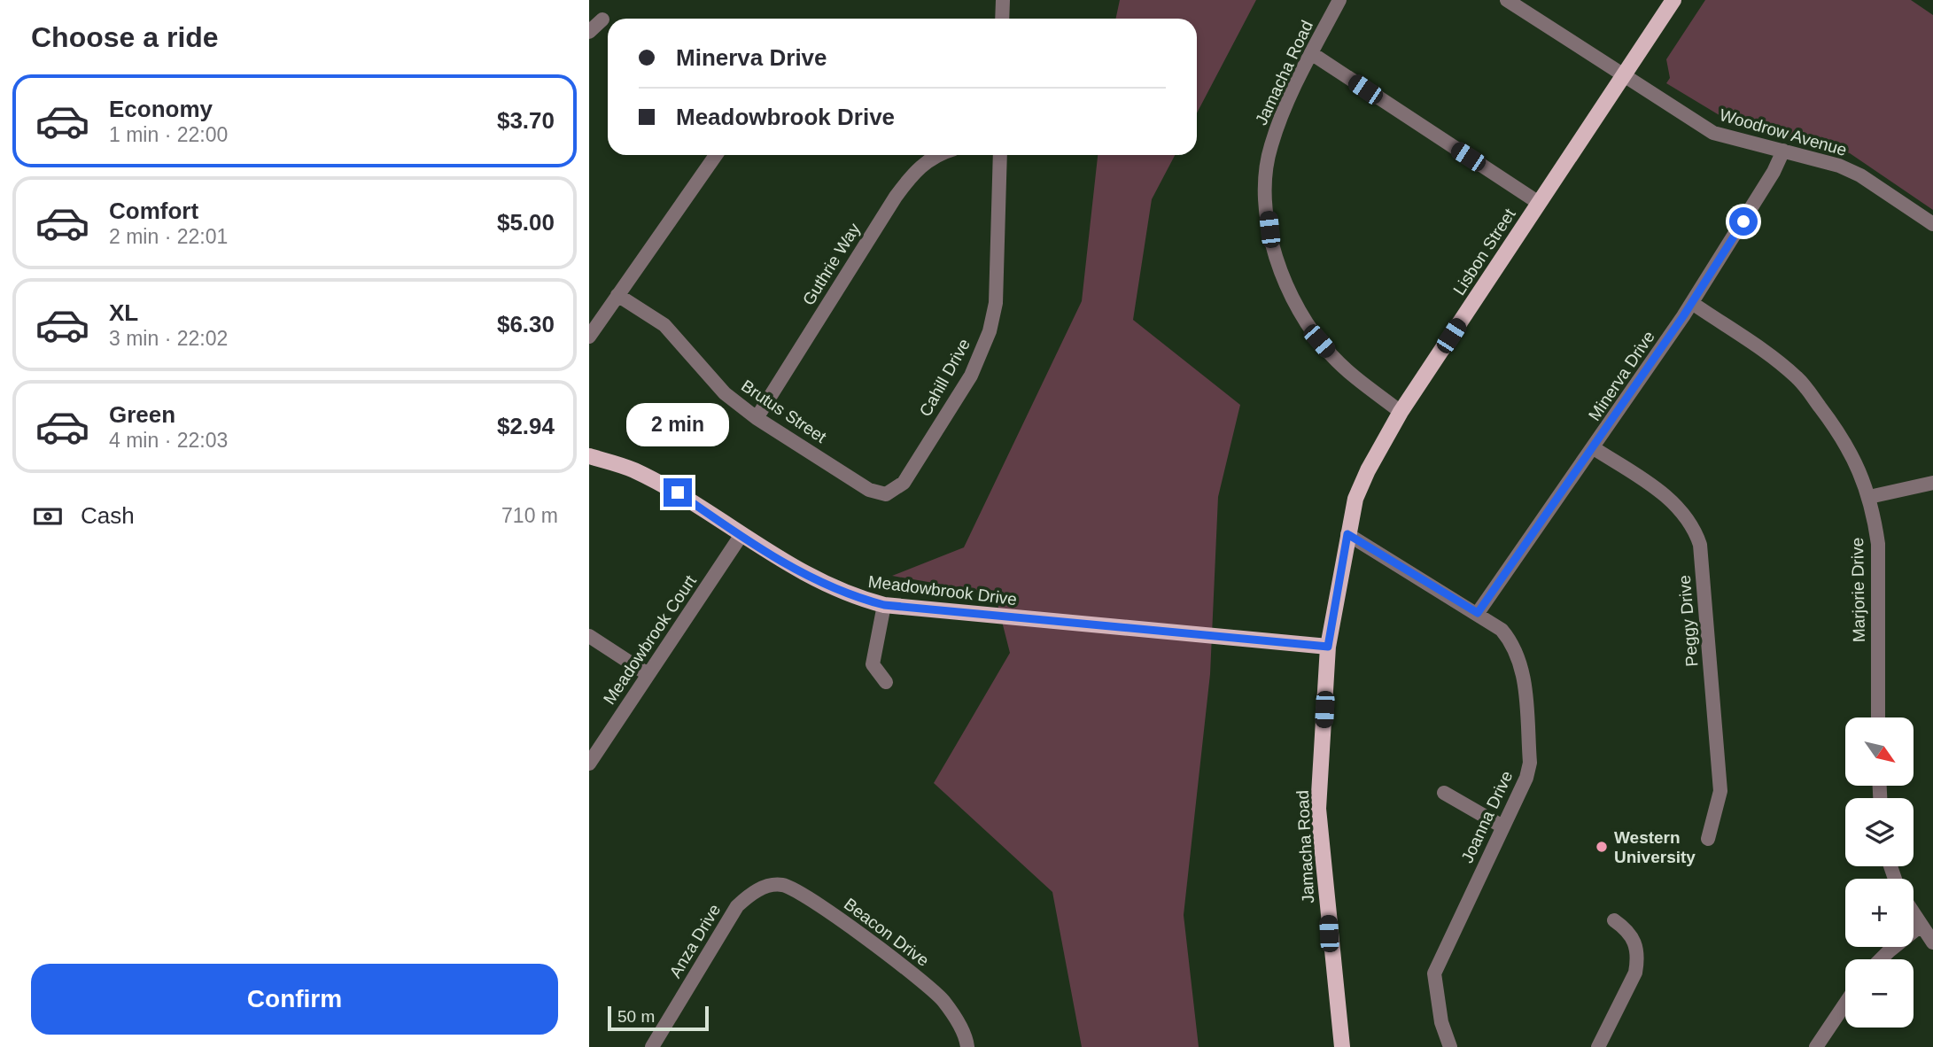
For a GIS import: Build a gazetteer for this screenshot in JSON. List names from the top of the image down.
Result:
{
  "streets": {
    "main road": ["Jamacha Road", "Lisbon Street", "Meadowbrook Drive"],
    "street": [
      "Woodrow Avenue",
      "Guthrie Way",
      "Minerva Drive",
      "Cahill Drive",
      "Brutus Street",
      "Marjorie Drive",
      "Peggy Drive",
      "Meadowbrook Court",
      "Joanna Drive",
      "Beacon Drive",
      "Anza Drive"
    ]
  },
  "crossings": [
    ["Jamacha Road", "Lisbon Street"],
    ["Jamacha Road", "Meadowbrook Drive"],
    ["Jamacha Road", "Joanna Drive"],
    ["Woodrow Avenue", "Lisbon Street"],
    ["Woodrow Avenue", "Minerva Drive"],
    ["Lisbon Street", "Joanna Drive"],
    ["Guthrie Way", "Brutus Street"],
    ["Minerva Drive", "Marjorie Drive"],
    ["Minerva Drive", "Peggy Drive"],
    ["Minerva Drive", "Joanna Drive"],
    ["Cahill Drive", "Brutus Street"],
    ["Meadowbrook Drive", "Meadowbrook Court"],
    ["Beacon Drive", "Anza Drive"]
  ],
  "places": ["Western University"],
  "scale_bar": "50 m",
  "north": "bottom right",
  "page": {
    "heading": "Choose a ride",
    "banner": ["Minerva Drive", "Meadowbrook Drive"],
    "list": [
      {
        "name": "Economy",
        "note": "1 min · 22:00",
        "value": "$3.70"
      },
      {
        "name": "Comfort",
        "note": "2 min · 22:01",
        "value": "$5.00"
      },
      {
        "name": "XL",
        "note": "3 min · 22:02",
        "value": "$6.30"
      },
      {
        "name": "Green",
        "note": "4 min · 22:03",
        "value": "$2.94"
      }
    ],
    "bubble": "2 min",
    "pay": ["Cash", "710 m"],
    "map_buttons": ["+", "−"],
    "buttons": "Confirm",
    "scale": "50 m"
  }
}
